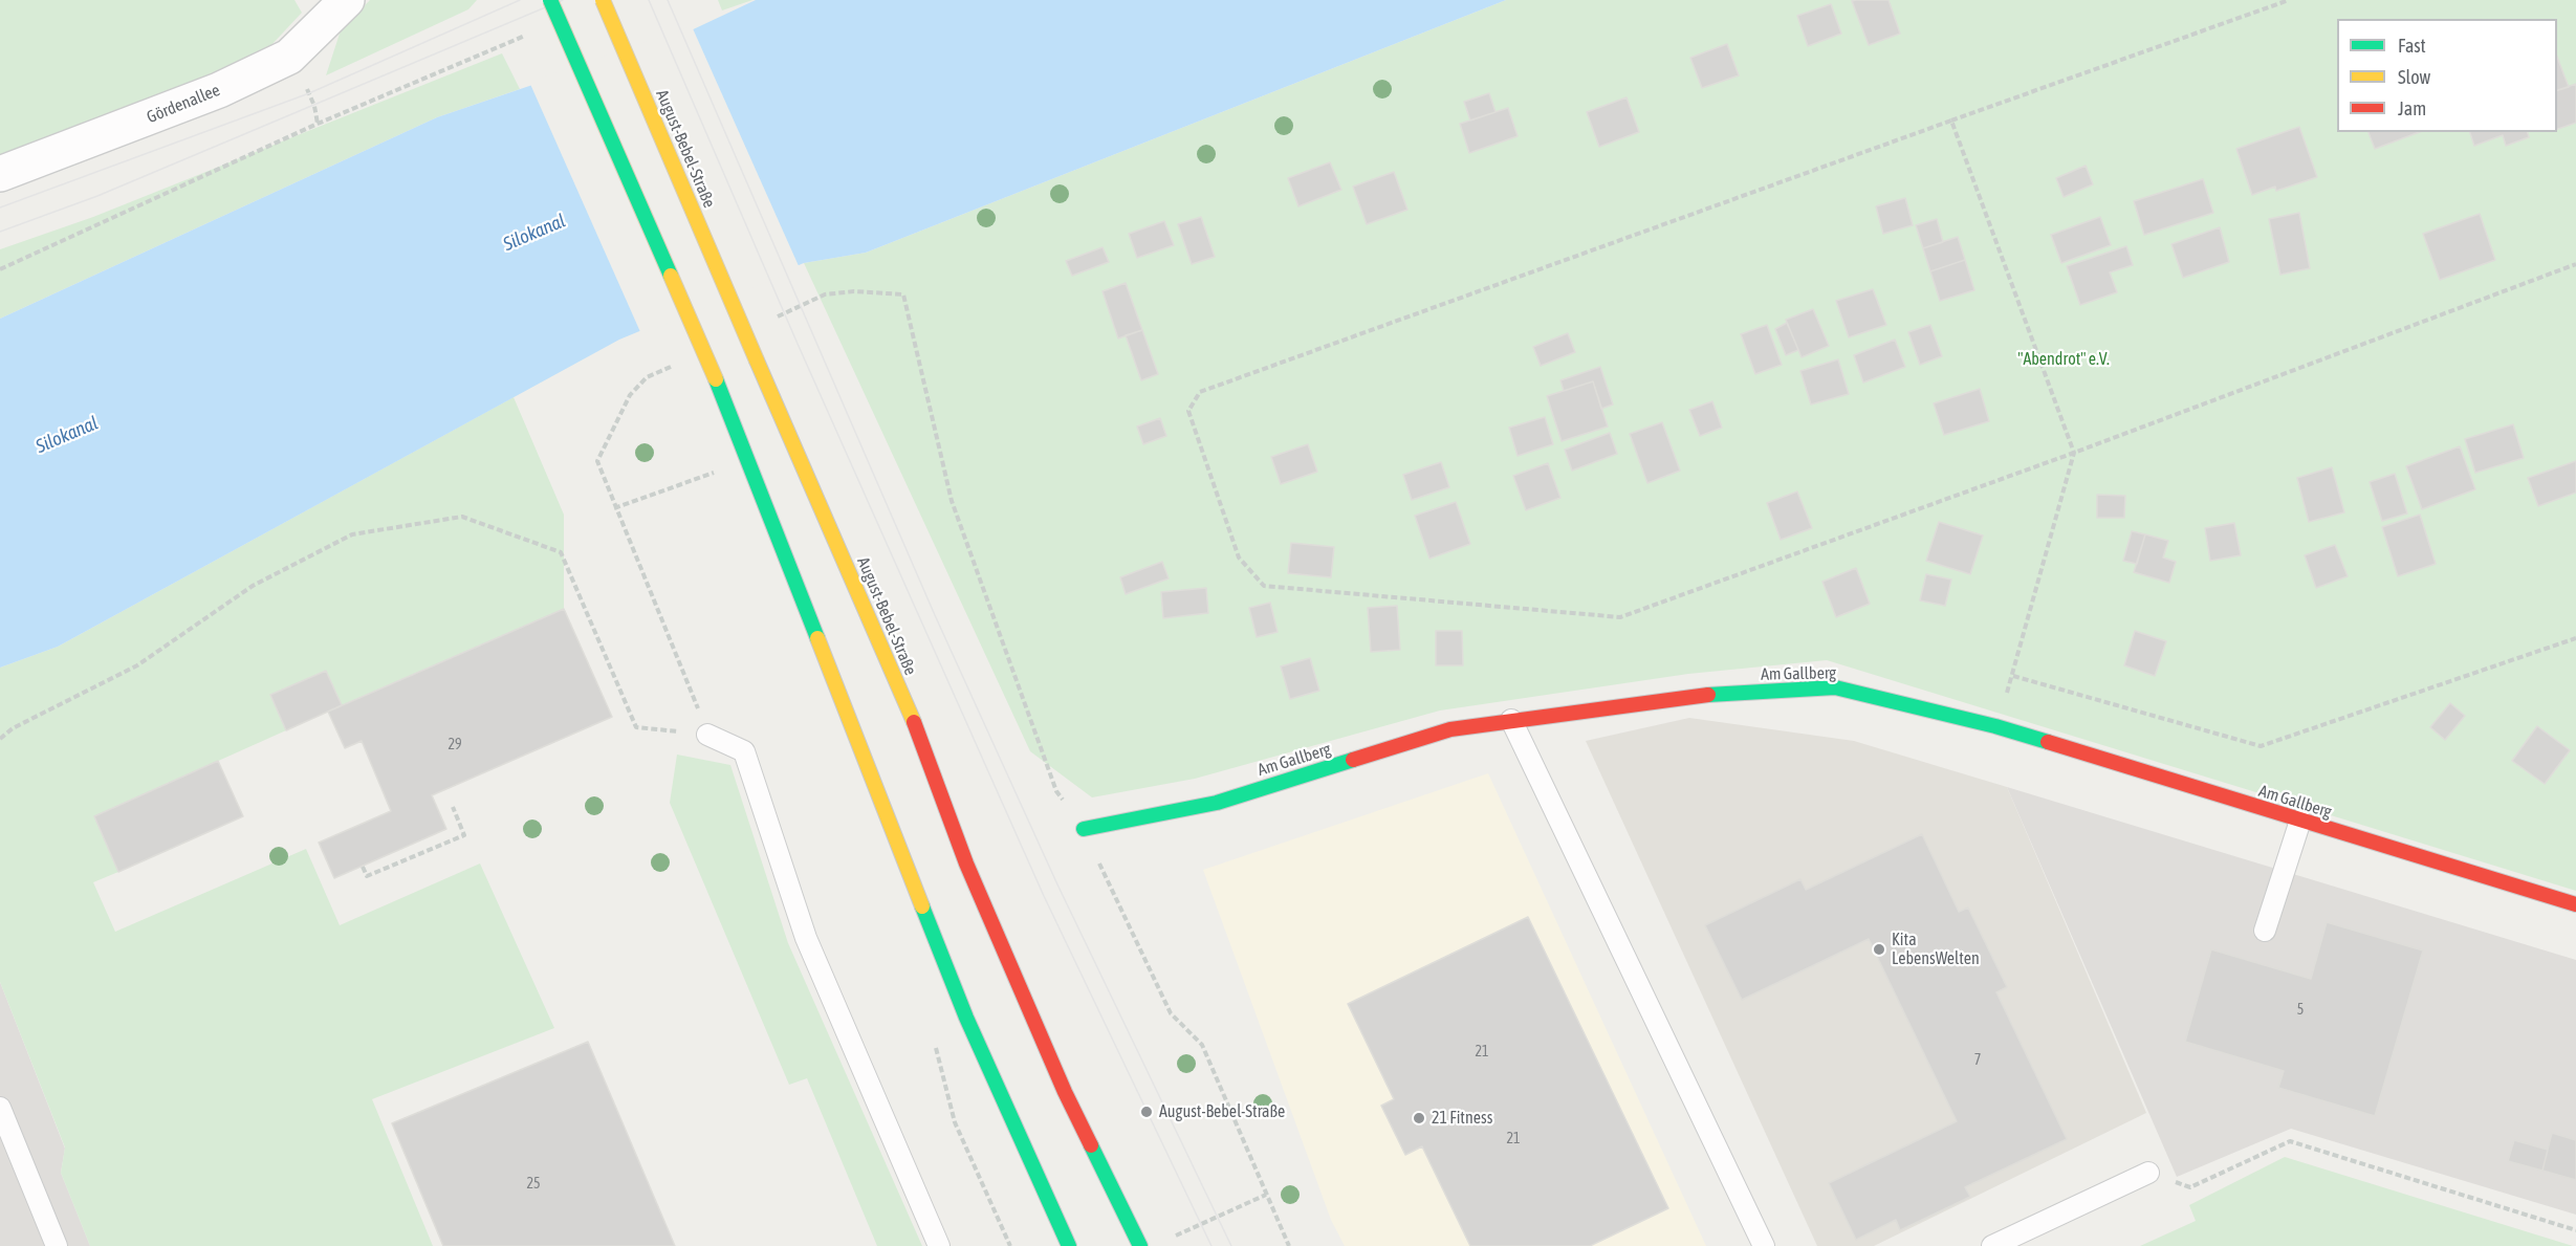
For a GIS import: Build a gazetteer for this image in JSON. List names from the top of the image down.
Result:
{
  "streets": {
    "main road": ["August-Bebel-Straße", "Am Gallberg"],
    "street": ["Gördenallee"]
  },
  "water": ["Silokanal"],
  "parks": ["\"Abendrot\" e.V."],
  "places": ["Kita LebensWelten", "August-Bebel-Straße", "21 Fitness"],
  "house_numbers": [
    "29",
    "5",
    "21",
    "7",
    "21",
    "25"
  ],
  "legend": ["Fast", "Slow", "Jam"]
}
